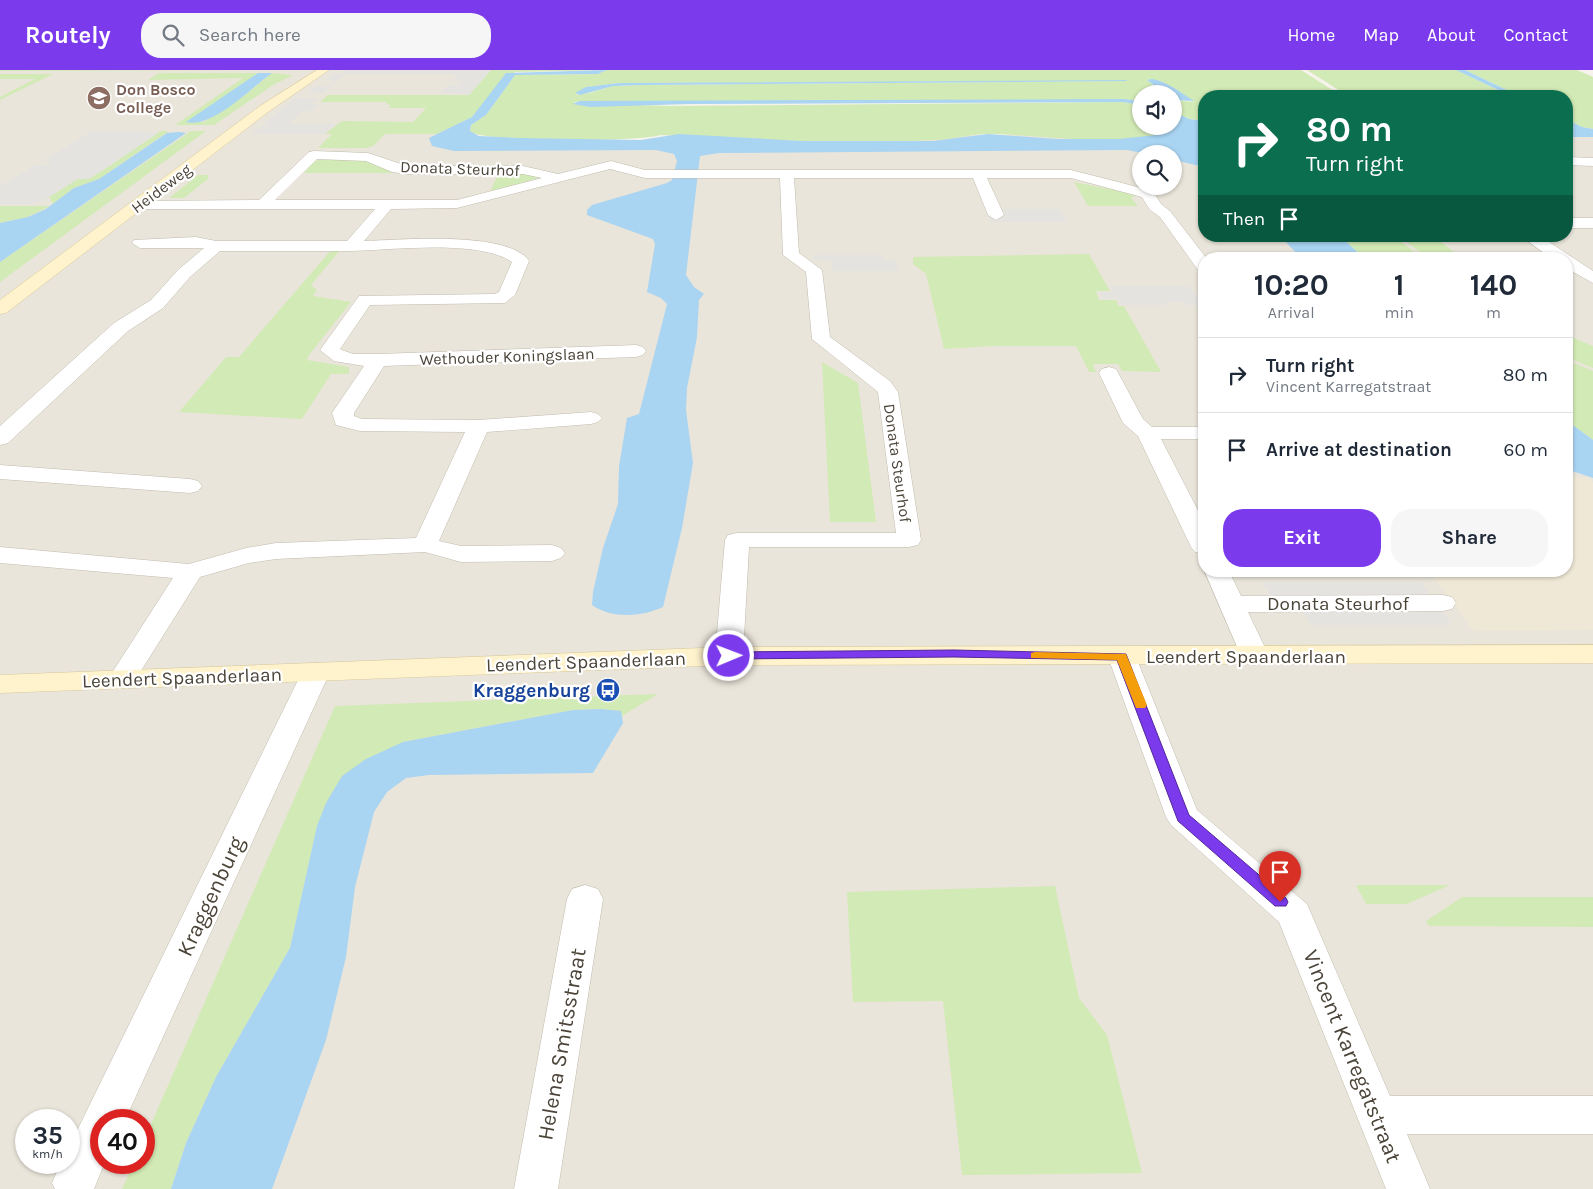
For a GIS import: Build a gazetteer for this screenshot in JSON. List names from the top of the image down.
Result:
{
  "streets": {
    "street": [
      "Donata Steurhof",
      "Heideweg",
      "Wethouder Koningslaan",
      "Leendert Spaanderlaan",
      "Kraggenburg",
      "Helena Smitsstraat",
      "Vincent Karregatstraat"
    ]
  },
  "crossings": [
    ["Donata Steurhof", "Heideweg"],
    ["Donata Steurhof", "Leendert Spaanderlaan"],
    ["Leendert Spaanderlaan", "Kraggenburg"],
    ["Leendert Spaanderlaan", "Vincent Karregatstraat"]
  ],
  "places": {
    "school or university": ["Don Bosco College"],
    "bus stop": ["Kraggenburg"]
  },
  "page": {
    "header": "Routely",
    "search": "Search here",
    "nav": [
      "Home",
      "Map",
      "About",
      "Contact"
    ],
    "turn": ["80 m", "Turn right"],
    "then": "Then",
    "eta": [
      "10:20",
      "Arrival",
      "1",
      "min",
      "140",
      "m"
    ],
    "list": [
      {
        "name": "Turn right",
        "note": "Vincent Karregatstraat",
        "value": "80 m"
      },
      {
        "name": "Arrive at destination",
        "value": "60 m"
      }
    ],
    "buttons": ["Exit", "Share"],
    "speed": "35 km/h",
    "limit": "40"
  }
}
